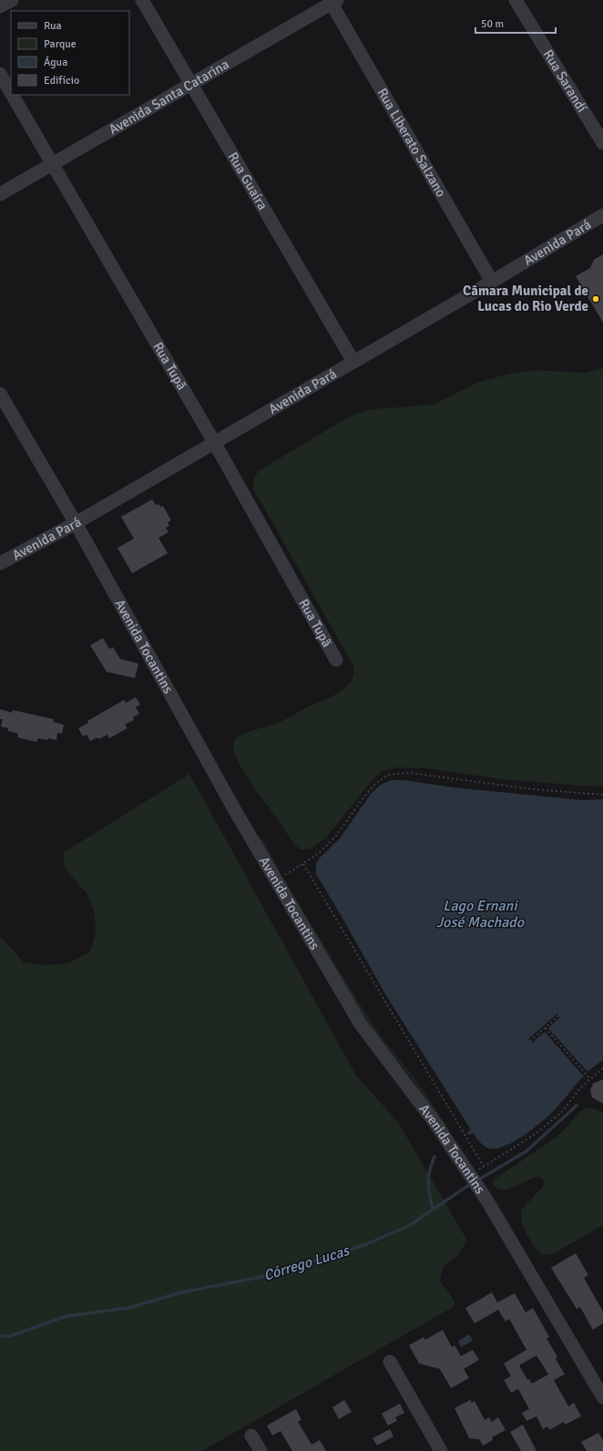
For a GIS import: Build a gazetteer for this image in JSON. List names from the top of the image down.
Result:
{
  "streets": {
    "street": [
      "Rua Sarandí",
      "Avenida Santa Catarina",
      "Rua Liberato Salzano",
      "Rua Guaíra",
      "Avenida Pará",
      "Rua Tupã",
      "Avenida Tocantins"
    ]
  },
  "crossings": [
    ["Avenida Santa Catarina", "Rua Liberato Salzano"],
    ["Avenida Santa Catarina", "Rua Guaíra"],
    ["Avenida Santa Catarina", "Rua Tupã"],
    ["Rua Liberato Salzano", "Avenida Pará"],
    ["Rua Guaíra", "Avenida Pará"],
    ["Avenida Pará", "Rua Tupã"],
    ["Avenida Pará", "Avenida Tocantins"]
  ],
  "water": ["Lago Ernani José Machado", "Córrego Lucas"],
  "places": ["Câmara Municipal de Lucas do Rio Verde"],
  "legend": [
    "Rua",
    "Parque",
    "Água",
    "Edifício"
  ],
  "scale_bar": "50 m"
}
